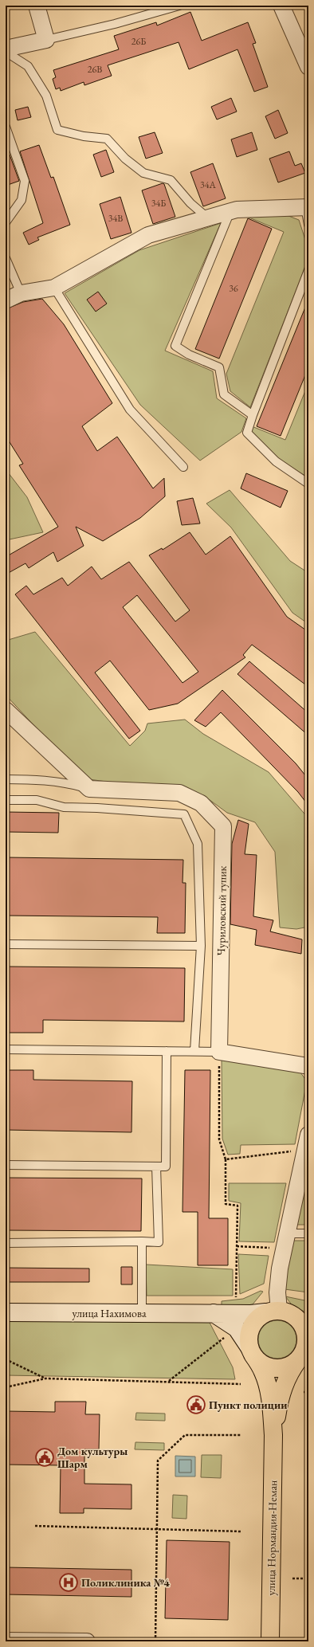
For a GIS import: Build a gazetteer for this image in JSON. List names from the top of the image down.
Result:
{
  "streets": {
    "main road": ["улица Нормандия-Неман"],
    "street": ["Чуриловский тупик", "улица Нахимова"]
  },
  "places": {
    "public building": ["Пункт полиции", "Дом культуры Шарм"],
    "hospital": ["Поликлиника №4"]
  },
  "house_numbers": [
    "26Б",
    "26В",
    "34А",
    "34Б",
    "34В",
    "36"
  ]
}
